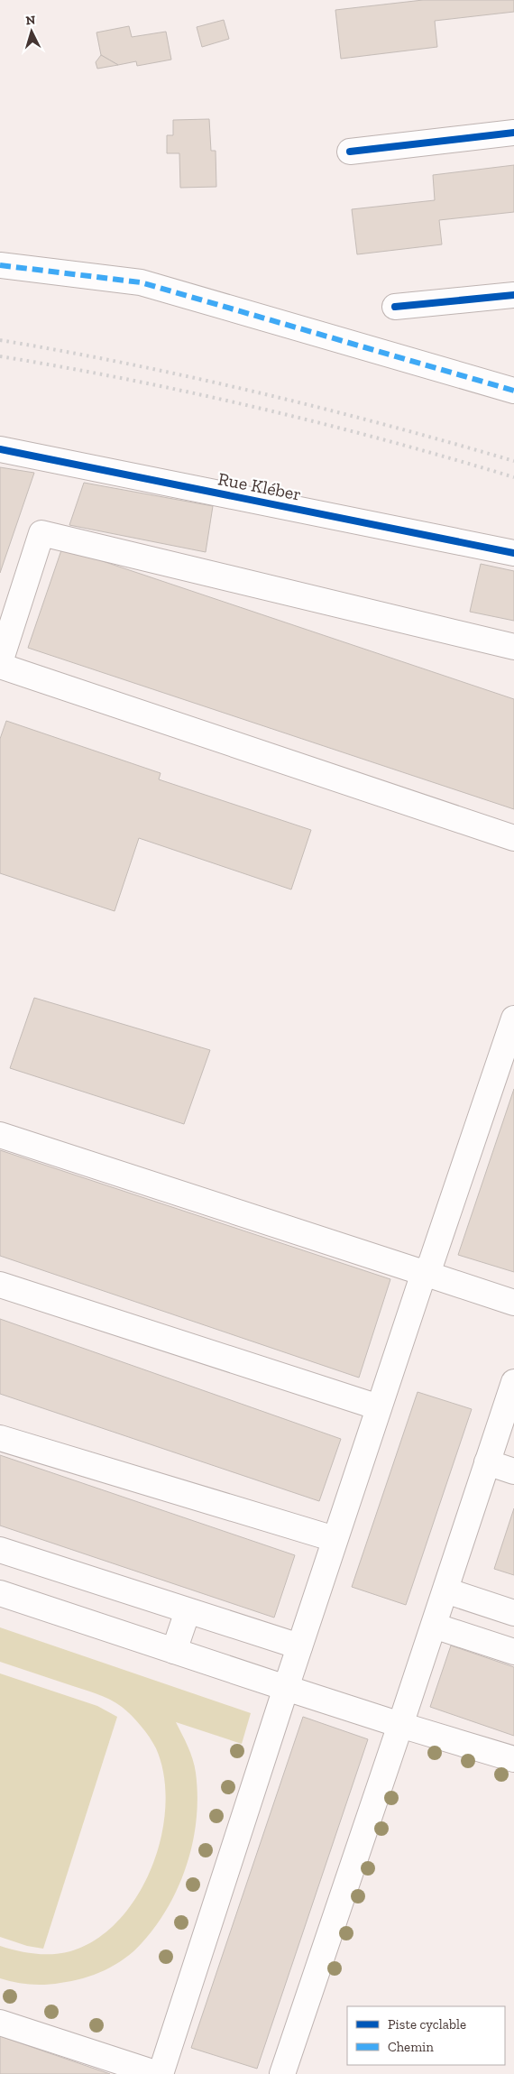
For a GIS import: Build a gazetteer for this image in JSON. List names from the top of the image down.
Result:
{
  "streets": {
    "street": ["Rue Kléber"]
  },
  "legend": ["Piste cyclable", "Chemin"],
  "north": "top"
}
